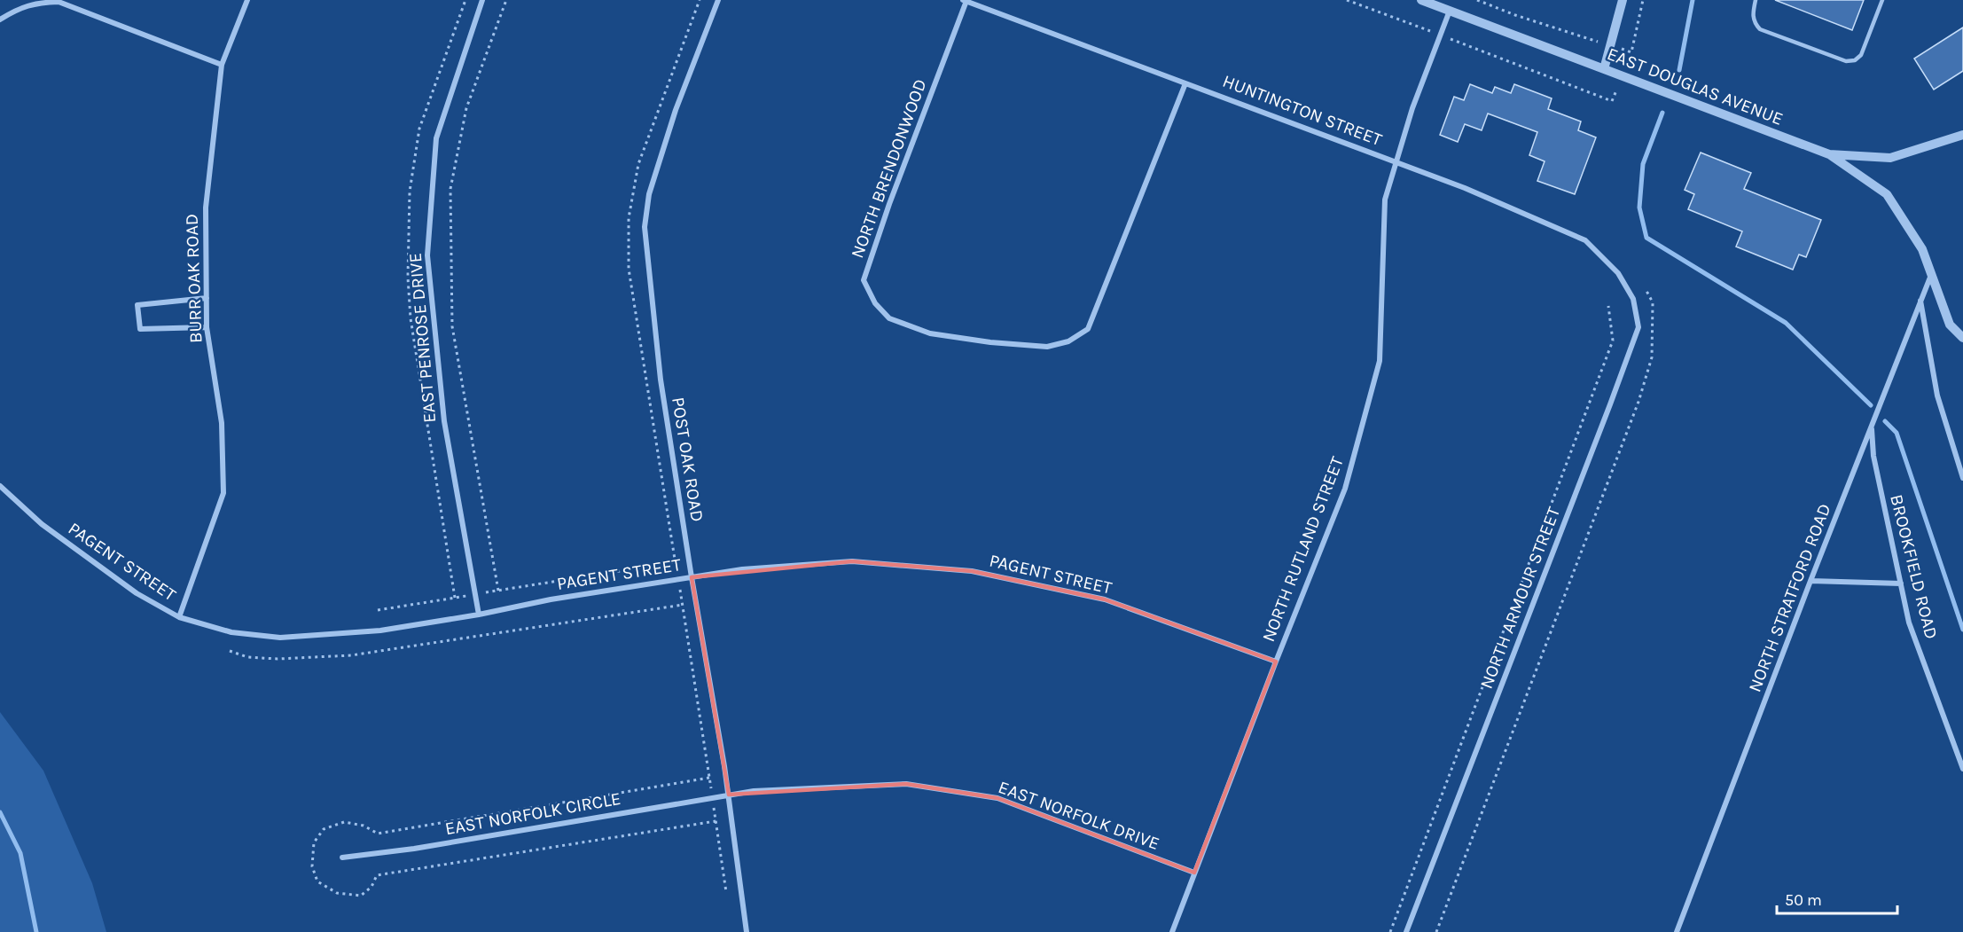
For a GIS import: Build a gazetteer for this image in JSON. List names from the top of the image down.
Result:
{
  "streets": {
    "street": [
      "EAST DOUGLAS AVENUE",
      "HUNTINGTON STREET",
      "NORTH BRENDONWOOD",
      "BURR OAK ROAD",
      "EAST PENROSE DRIVE",
      "POST OAK ROAD",
      "NORTH RUTLAND STREET",
      "PAGENT STREET",
      "BROOKFIELD ROAD",
      "NORTH ARMOUR STREET",
      "NORTH STRATFORD ROAD",
      "EAST NORFOLK CIRCLE",
      "EAST NORFOLK DRIVE"
    ]
  },
  "crossings": [
    ["EAST DOUGLAS AVENUE", "NORTH RUTLAND STREET"],
    ["HUNTINGTON STREET", "NORTH BRENDONWOOD"],
    ["HUNTINGTON STREET", "NORTH RUTLAND STREET"],
    ["HUNTINGTON STREET", "NORTH ARMOUR STREET"],
    ["BURR OAK ROAD", "PAGENT STREET"],
    ["EAST PENROSE DRIVE", "PAGENT STREET"],
    ["POST OAK ROAD", "PAGENT STREET"],
    ["POST OAK ROAD", "EAST NORFOLK CIRCLE"],
    ["POST OAK ROAD", "EAST NORFOLK DRIVE"],
    ["NORTH RUTLAND STREET", "PAGENT STREET"],
    ["NORTH RUTLAND STREET", "EAST NORFOLK DRIVE"],
    ["BROOKFIELD ROAD", "NORTH STRATFORD ROAD"],
    ["EAST NORFOLK CIRCLE", "EAST NORFOLK DRIVE"]
  ],
  "scale_bar": "50 m"
}
